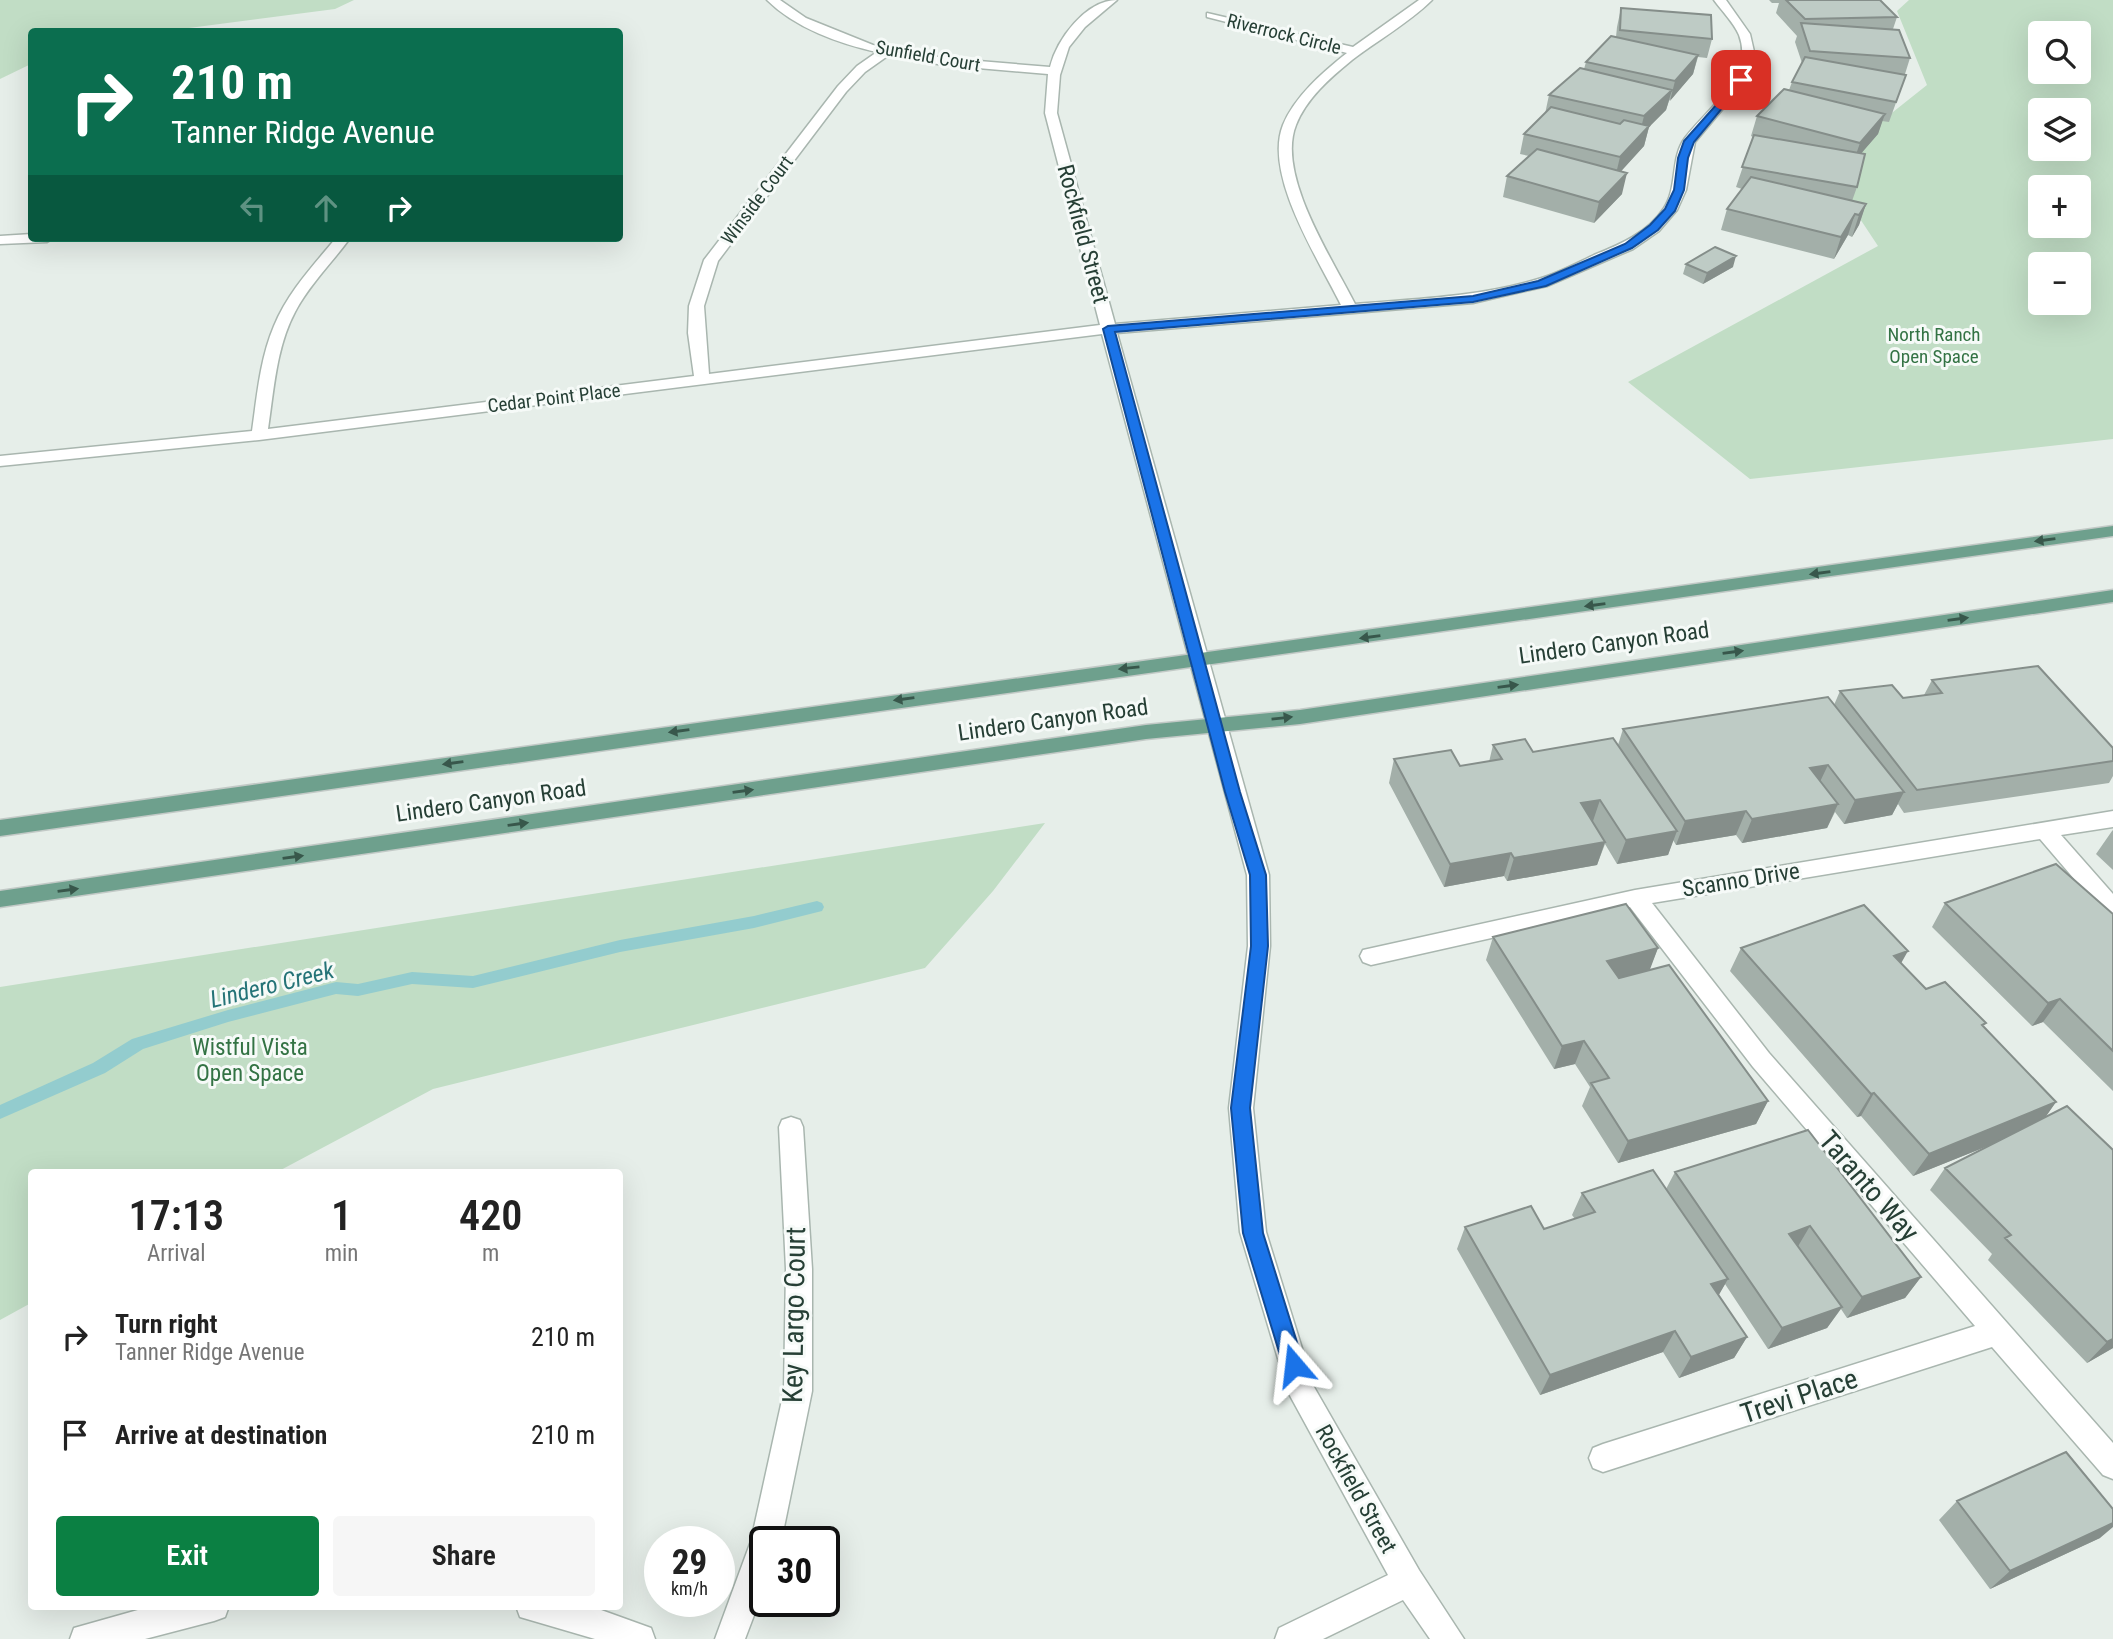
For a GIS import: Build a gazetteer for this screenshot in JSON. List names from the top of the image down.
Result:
{
  "streets": {
    "main road": ["Lindero Canyon Road"],
    "street": [
      "Riverrock Circle",
      "Sunfield Court",
      "Winside Court",
      "Rockfield Street",
      "Cedar Point Place",
      "Scanno Drive",
      "Taranto Way",
      "Key Largo Court",
      "Trevi Place"
    ]
  },
  "crossings": [
    ["Sunfield Court", "Winside Court"],
    ["Sunfield Court", "Rockfield Street"],
    ["Winside Court", "Cedar Point Place"],
    ["Rockfield Street", "Cedar Point Place"],
    ["Rockfield Street", "Lindero Canyon Road"],
    ["Scanno Drive", "Taranto Way"],
    ["Taranto Way", "Trevi Place"]
  ],
  "water": ["Lindero Creek"],
  "parks": ["North Ranch Open Space", "Wistful Vista Open Space"],
  "page": {
    "map_buttons": ["+", "−"],
    "turn": ["210 m", "Tanner Ridge Avenue"],
    "eta": [
      "17:13",
      "Arrival",
      "1",
      "min",
      "420",
      "m"
    ],
    "list": [
      {
        "name": "Turn right",
        "note": "Tanner Ridge Avenue",
        "value": "210 m"
      },
      {
        "name": "Arrive at destination",
        "value": "210 m"
      }
    ],
    "buttons": ["Exit", "Share"],
    "speed": "29 km/h",
    "limit": "30"
  }
}
